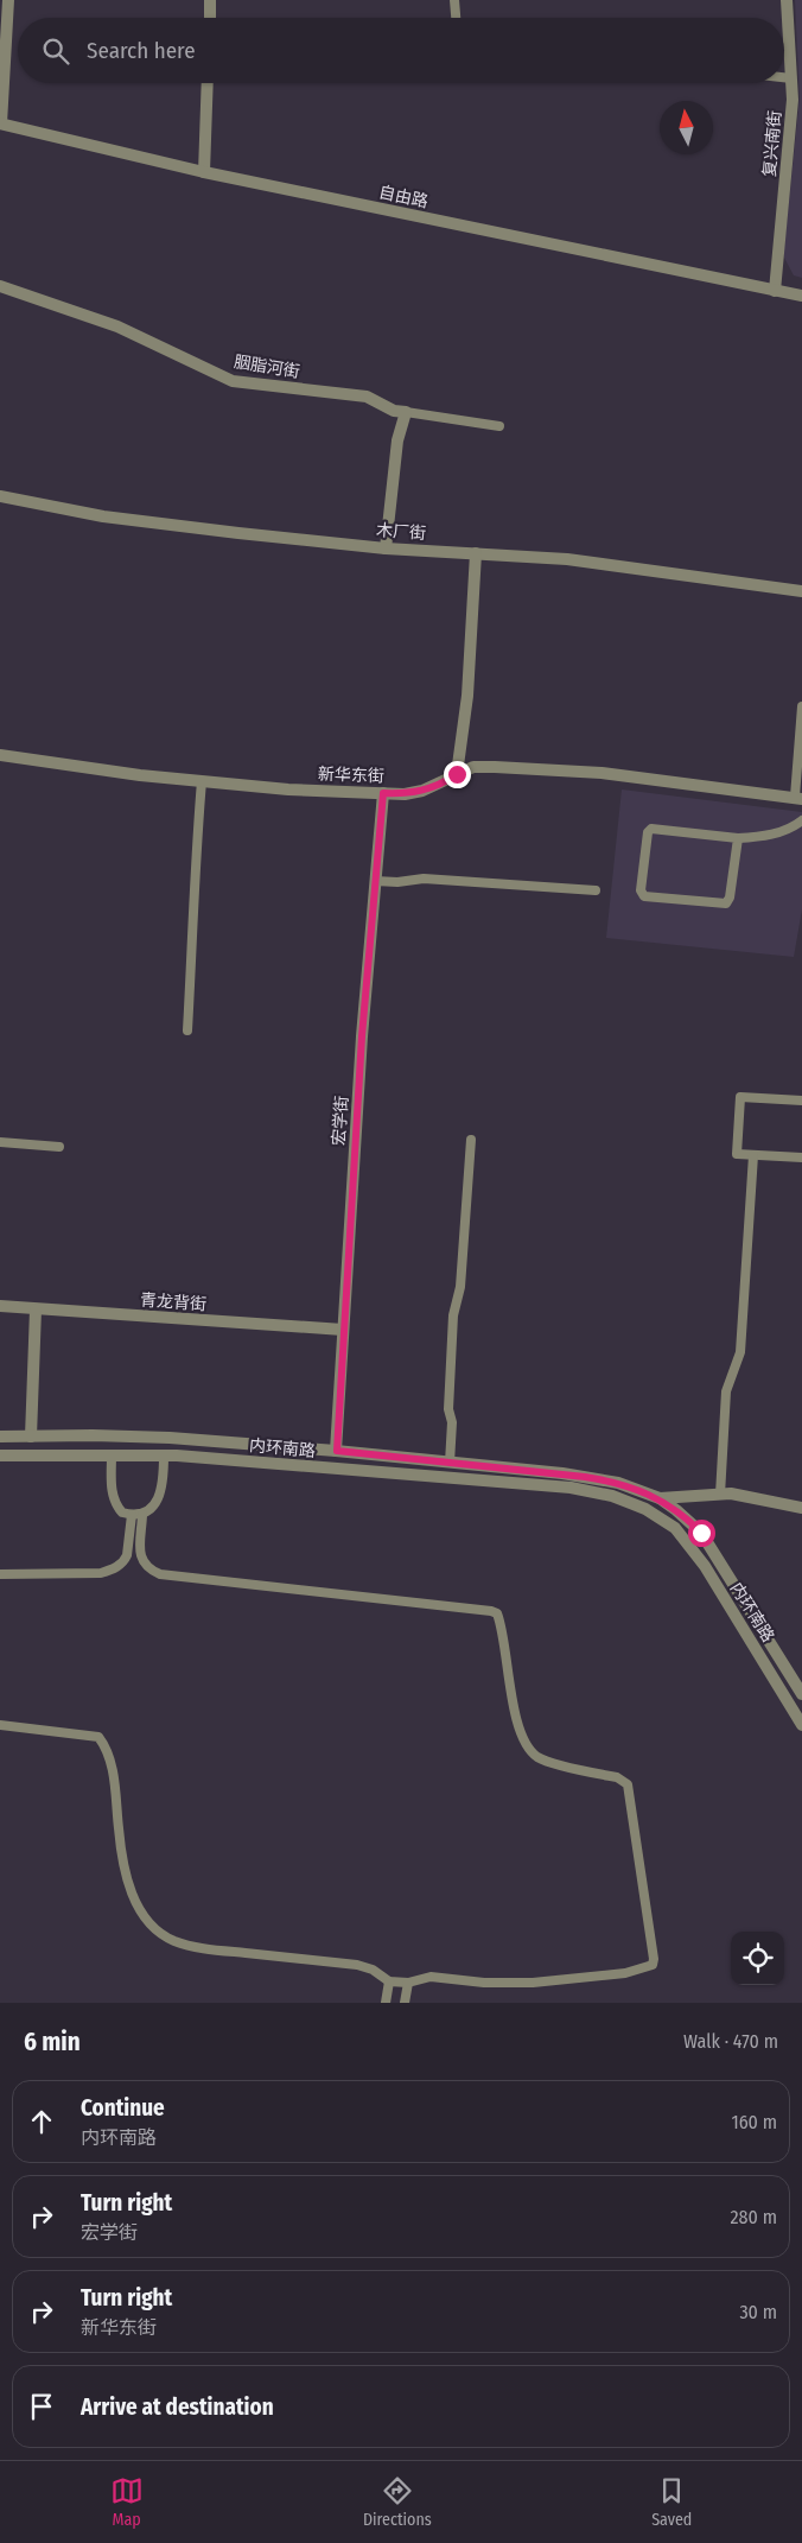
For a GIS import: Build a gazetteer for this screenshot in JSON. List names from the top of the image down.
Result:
{
  "streets": {
    "street": [
      "复兴南街",
      "自由路",
      "胭脂河街",
      "木厂街",
      "新华东街",
      "宏学街",
      "青龙背街",
      "内环南路"
    ]
  },
  "crossings": [
    ["复兴南街", "自由路"],
    ["新华东街", "宏学街"],
    ["宏学街", "青龙背街"],
    ["宏学街", "内环南路"]
  ],
  "north": "top",
  "page": {
    "search": "Search here",
    "heading": ["6 min", "Walk · 470 m"],
    "list": [
      ["Continue", "内环南路", "160 m"],
      ["Turn right", "宏学街", "280 m"],
      ["Turn right", "新华东街", "30 m"],
      "Arrive at destination"
    ],
    "nav": ["Map", "Directions", "Saved"]
  }
}
